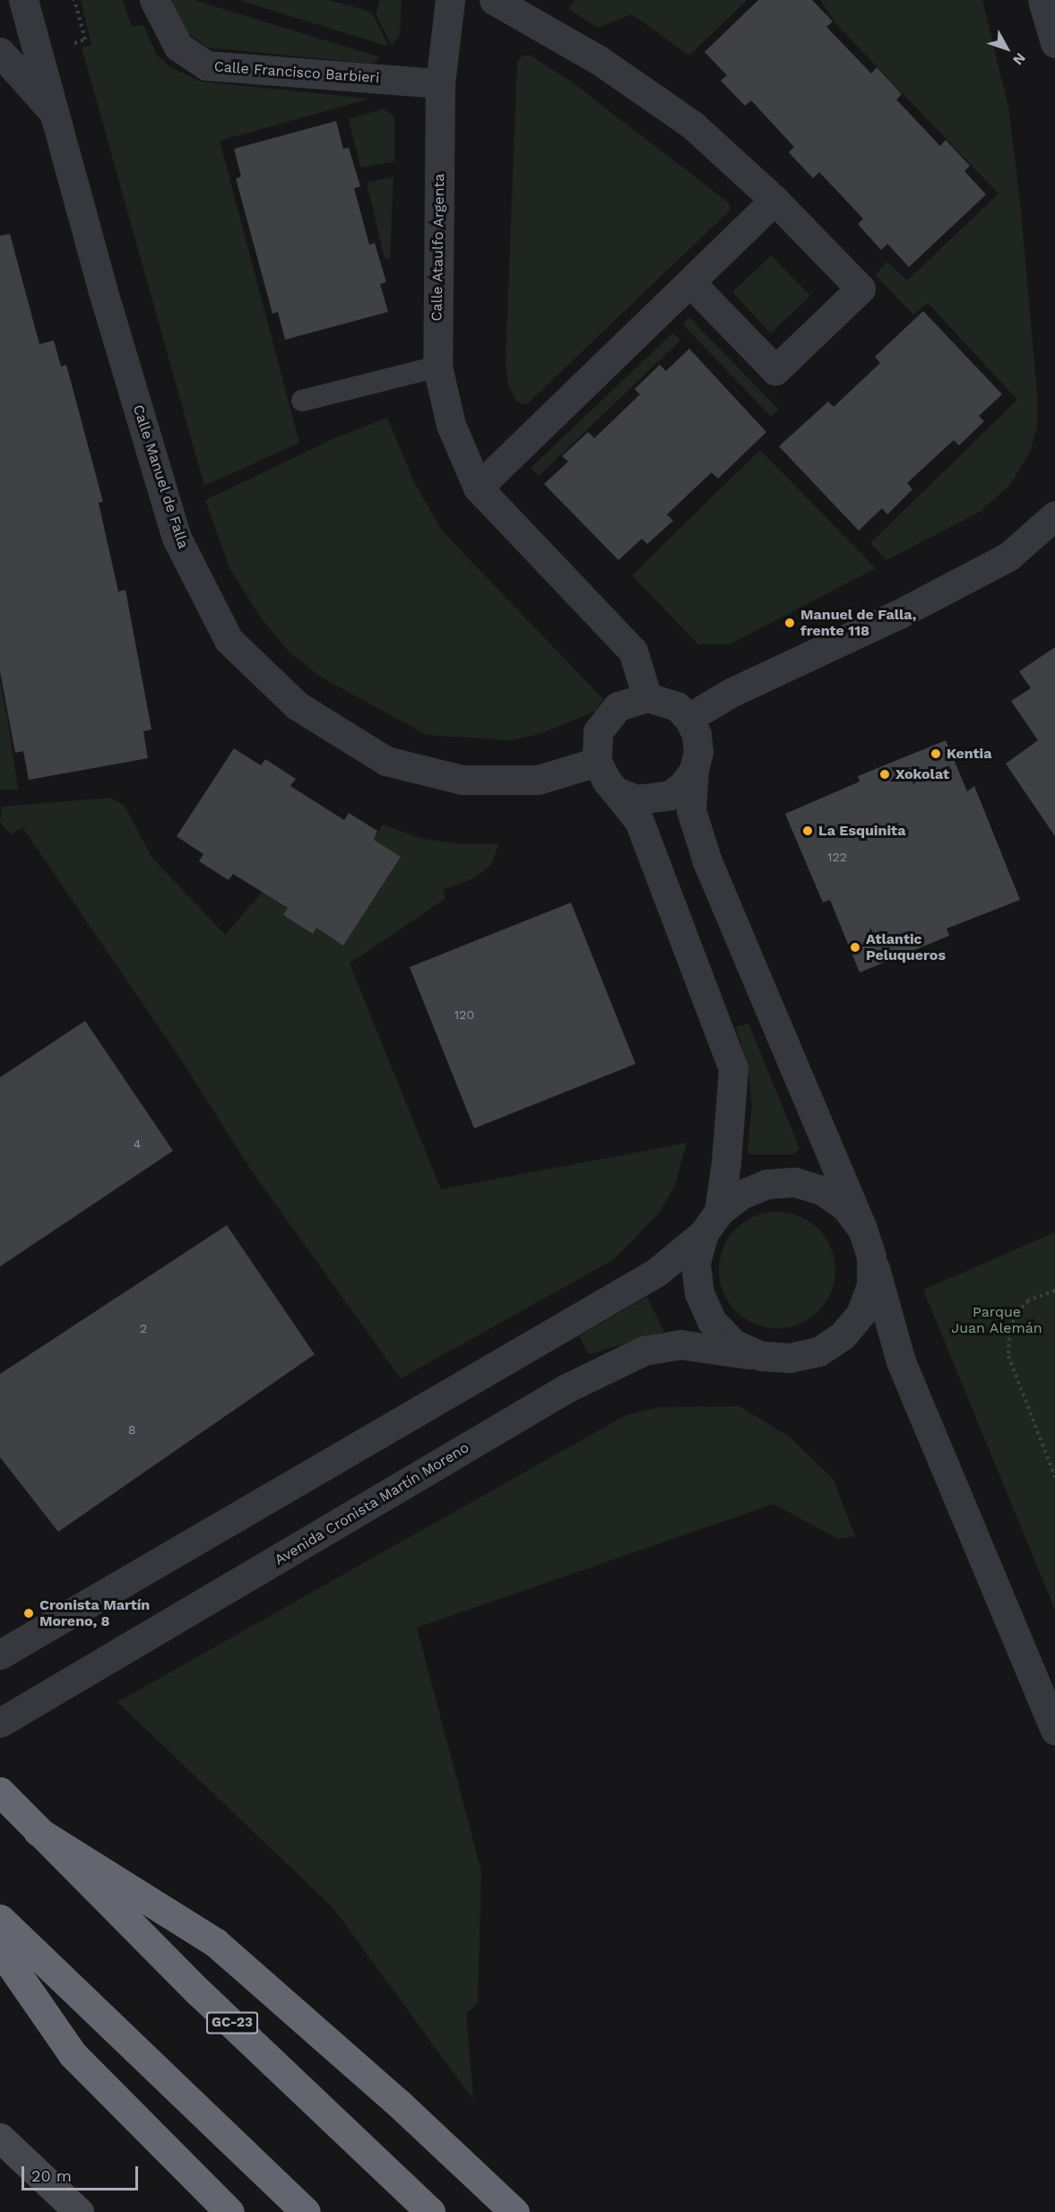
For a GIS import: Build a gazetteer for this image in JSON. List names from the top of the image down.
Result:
{
  "streets": {
    "highway": ["GC-23"],
    "street": [
      "Calle Francisco Barbieri",
      "Calle Ataulfo Argenta",
      "Calle Manuel de Falla",
      "Avenida Cronista Martín Moreno"
    ]
  },
  "crossings": [
    ["Calle Francisco Barbieri", "Calle Ataulfo Argenta"],
    ["Calle Ataulfo Argenta", "Calle Manuel de Falla"]
  ],
  "parks": ["Parque Juan Alemán"],
  "places": [
    "Manuel de Falla, frente 118",
    "Kentia",
    "Xokolat",
    "La Esquinita",
    "Atlantic Peluqueros",
    "Cronista Martín Moreno, 8"
  ],
  "house_numbers": [
    "122",
    "120",
    "4",
    "2",
    "8"
  ],
  "scale_bar": "20 m",
  "north": "bottom right"
}
